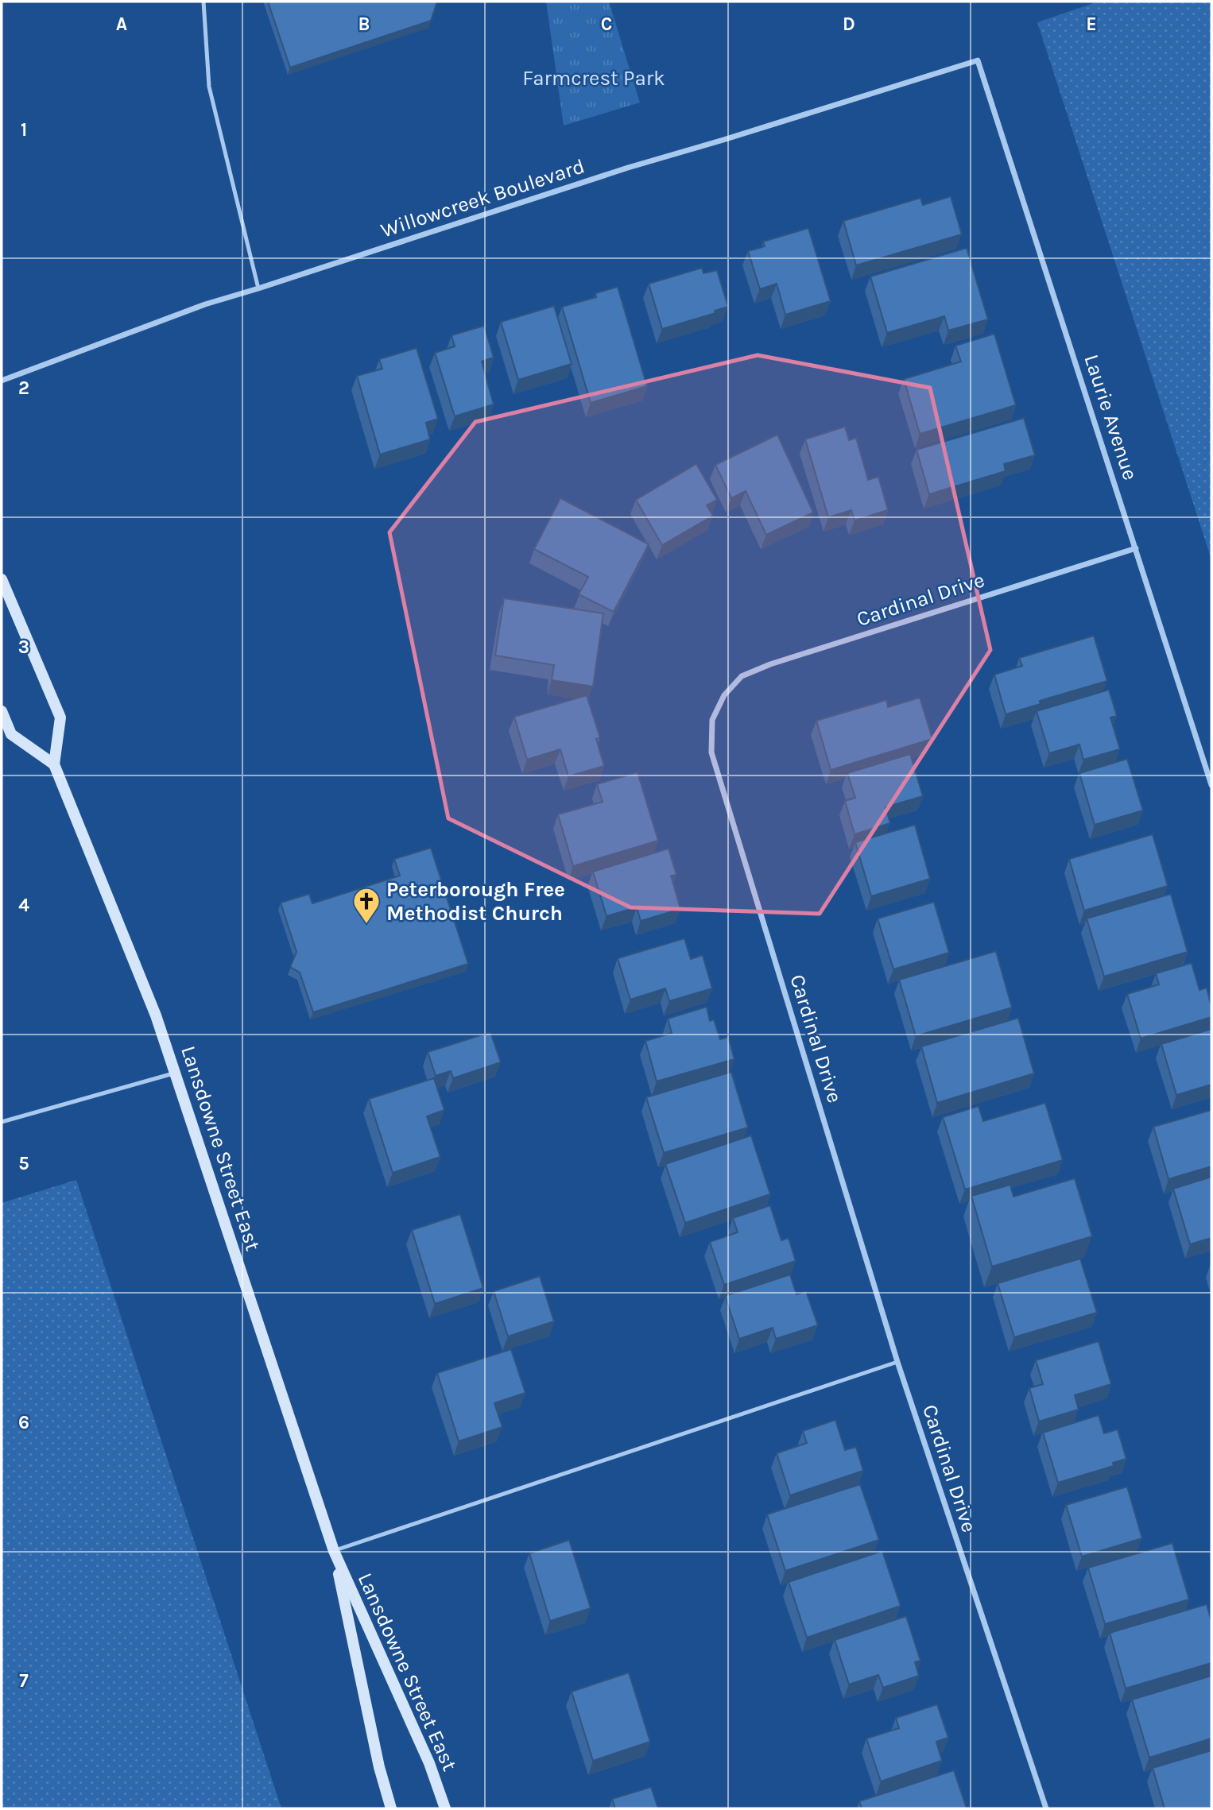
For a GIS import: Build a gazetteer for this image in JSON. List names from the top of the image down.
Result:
{
  "streets": {
    "main road": ["Lansdowne Street East"],
    "street": ["Willowcreek Boulevard", "Laurie Avenue", "Cardinal Drive"]
  },
  "crossings": [
    ["Willowcreek Boulevard", "Laurie Avenue"],
    ["Laurie Avenue", "Cardinal Drive"]
  ],
  "parks": ["Farmcrest Park"],
  "places": {
    "church": ["Peterborough Free Methodist Church"]
  },
  "grid": {
    "columns": [
      "A",
      "B",
      "C",
      "D",
      "E"
    ],
    "rows": [
      "1",
      "2",
      "3",
      "4",
      "5",
      "6",
      "7"
    ]
  }
}
